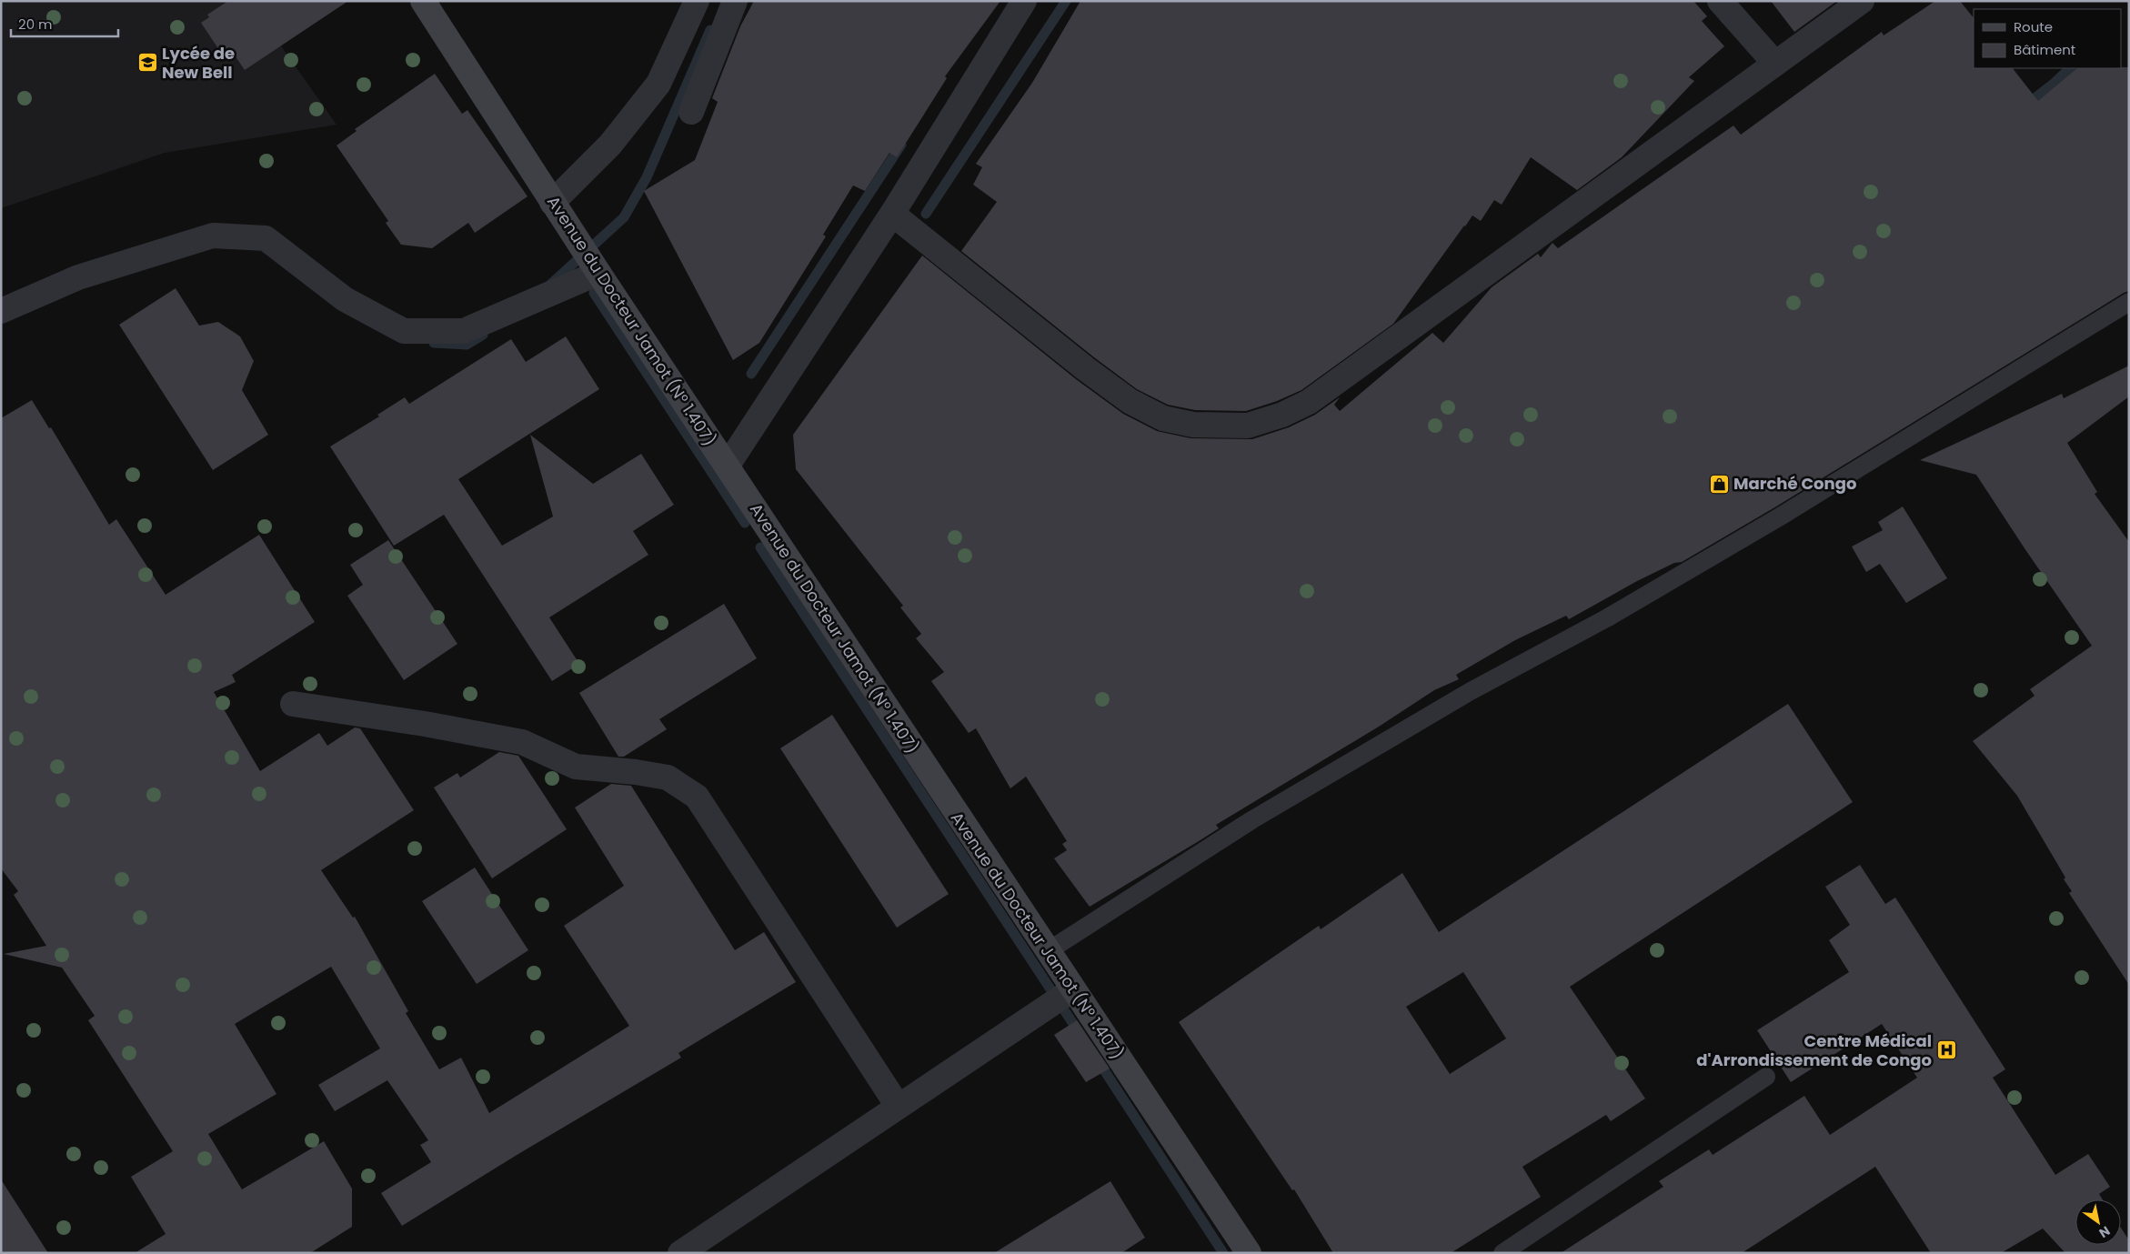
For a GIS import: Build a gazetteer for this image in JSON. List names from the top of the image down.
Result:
{
  "streets": {
    "main road": ["Avenue du Docteur Jamot (N° 1.407)"]
  },
  "places": {
    "school or university": ["Lycée de New Bell"],
    "shop": ["Marché Congo"],
    "hospital": ["Centre Médical d'Arrondissement de Congo"]
  },
  "legend": ["Route", "Bâtiment"],
  "scale_bar": "20 m",
  "north": "bottom right"
}
